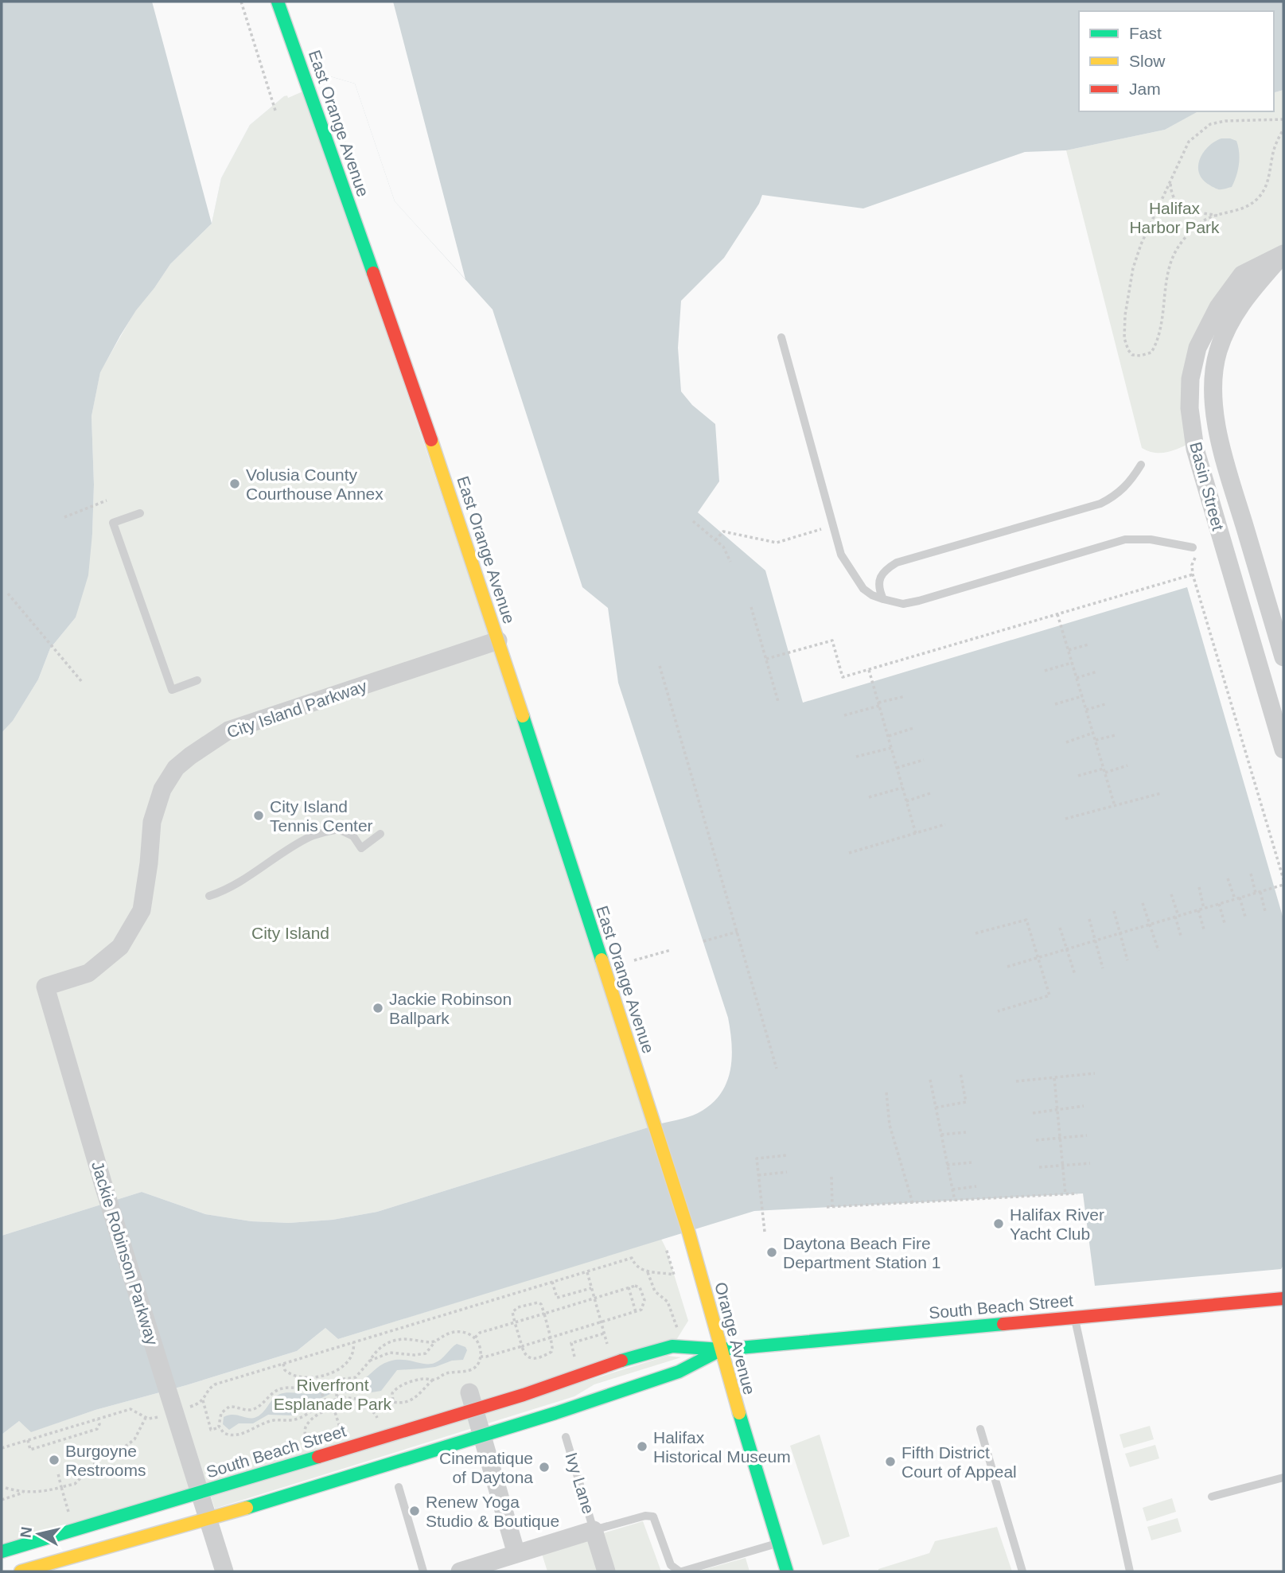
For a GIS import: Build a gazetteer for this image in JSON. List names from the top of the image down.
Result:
{
  "streets": {
    "street": [
      "East Orange Avenue",
      "Basin Street",
      "City Island Parkway",
      "Jackie Robinson Parkway",
      "South Beach Street",
      "Orange Avenue",
      "Ivy Lane"
    ]
  },
  "crossings": [
    ["East Orange Avenue", "City Island Parkway"],
    ["East Orange Avenue", "Orange Avenue"],
    ["City Island Parkway", "Jackie Robinson Parkway"],
    ["Jackie Robinson Parkway", "South Beach Street"],
    ["South Beach Street", "Orange Avenue"]
  ],
  "parks": ["Halifax Harbor Park", "City Island", "Riverfront Esplanade Park"],
  "places": [
    "Volusia County Courthouse Annex",
    "City Island Tennis Center",
    "Jackie Robinson Ballpark",
    "Halifax River Yacht Club",
    "Daytona Beach Fire Department Station 1",
    "Halifax Historical Museum",
    "Burgoyne Restrooms",
    "Fifth District Court of Appeal",
    "Cinematique of Daytona",
    "Renew Yoga Studio & Boutique"
  ],
  "legend": ["Fast", "Slow", "Jam"],
  "north": "left"
}
